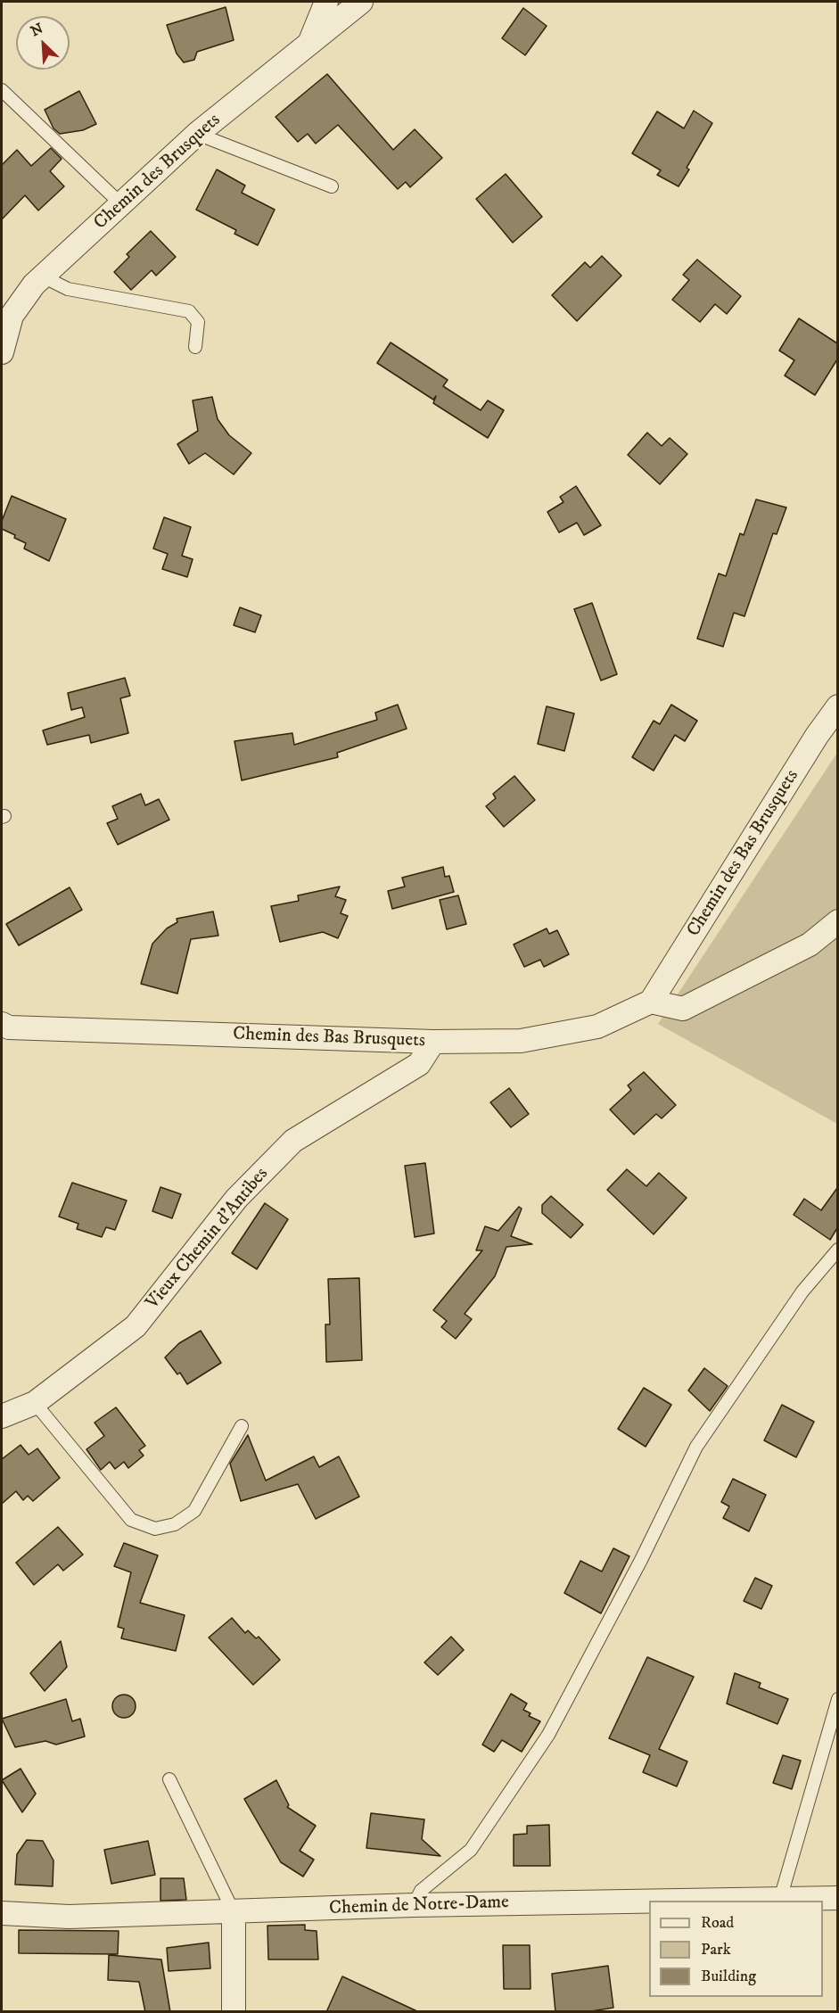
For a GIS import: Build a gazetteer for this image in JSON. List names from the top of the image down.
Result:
{
  "streets": {
    "street": [
      "Chemin des Brusquets",
      "Chemin des Bas Brusquets",
      "Vieux Chemin d'Antibes",
      "Chemin de Notre-Dame"
    ]
  },
  "crossings": [
    ["Chemin des Bas Brusquets", "Vieux Chemin d'Antibes"]
  ],
  "legend": ["Road", "Park", "Building"],
  "north": "top left"
}
